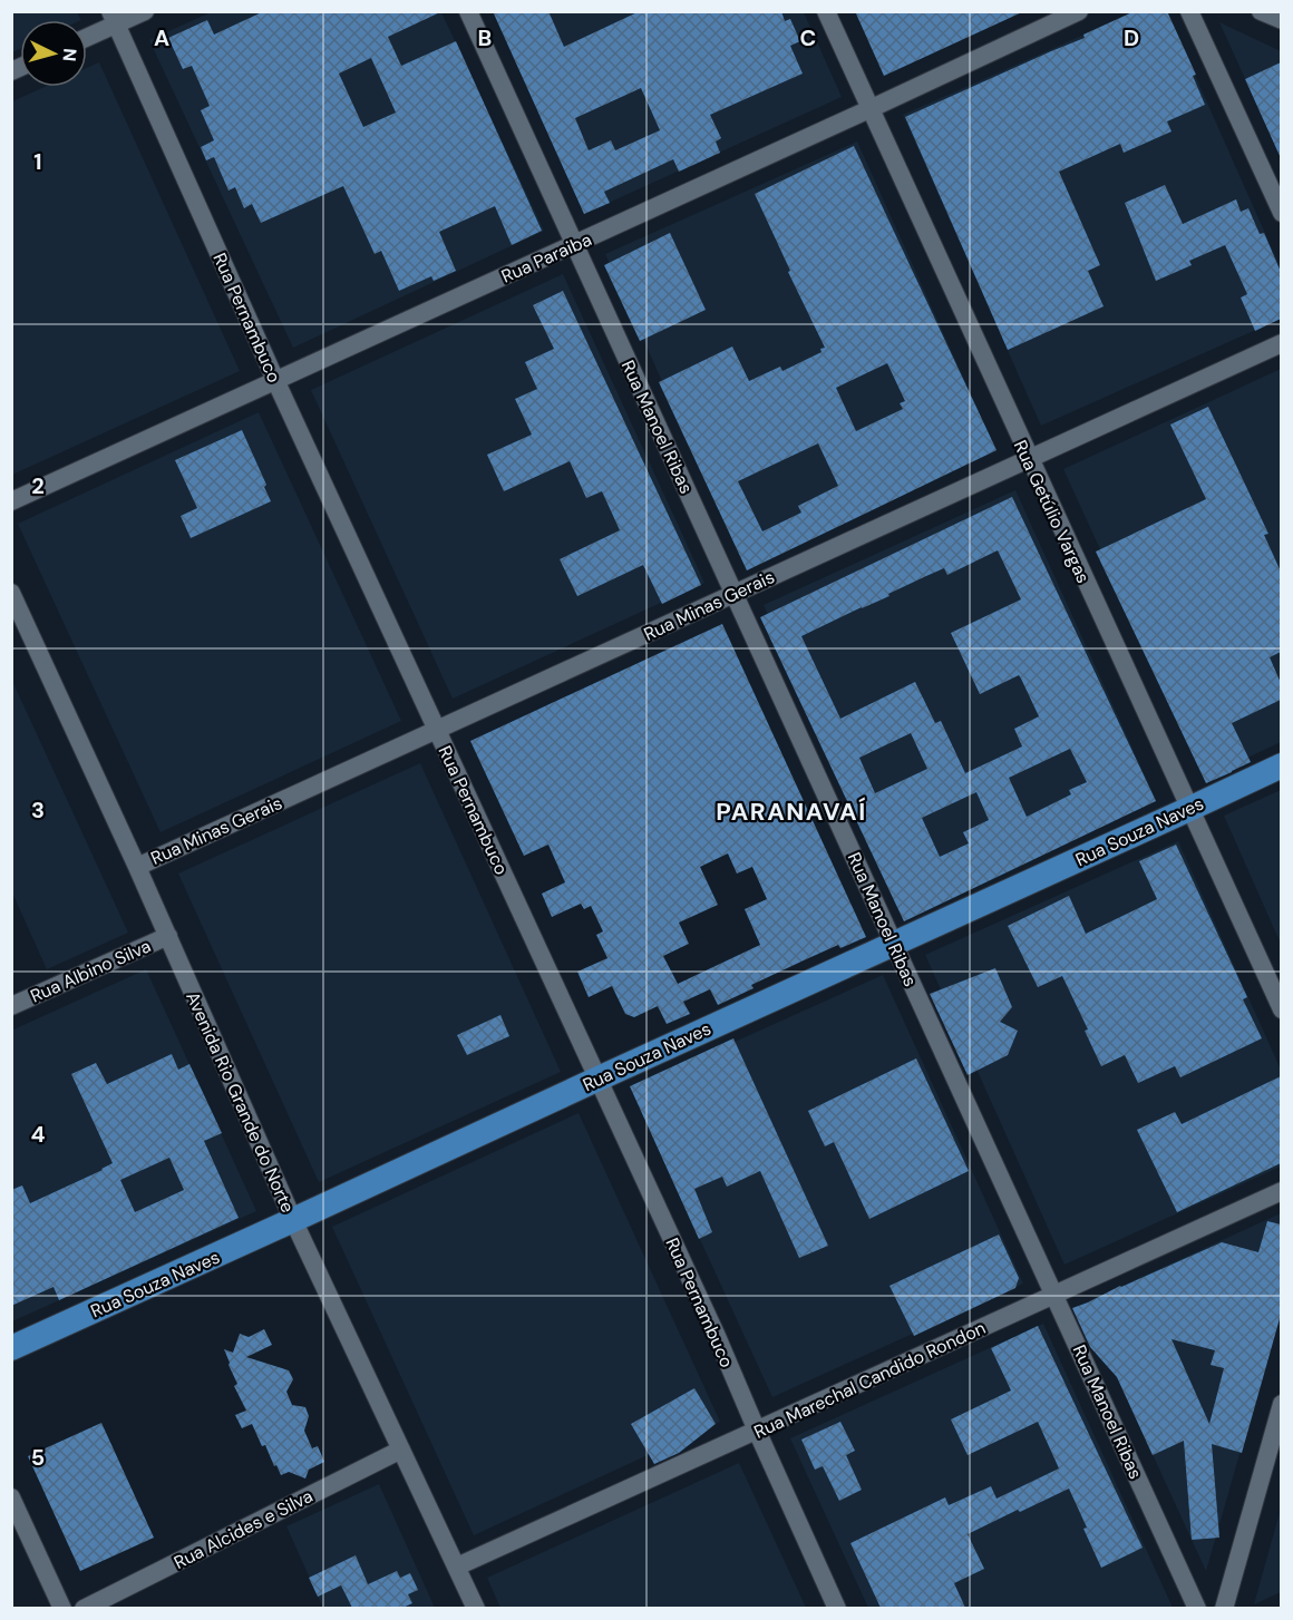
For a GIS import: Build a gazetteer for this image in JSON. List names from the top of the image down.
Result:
{
  "streets": {
    "main road": ["Rua Souza Naves"],
    "street": [
      "Rua Paraiba",
      "Rua Pernambuco",
      "Rua Manoel Ribas",
      "Rua Getúlio Vargas",
      "Rua Minas Gerais",
      "Rua Albino Silva",
      "Avenida Rio Grande do Norte",
      "Rua Marechal Candido Rondon",
      "Rua Alcides e Silva"
    ]
  },
  "crossings": [
    ["Rua Paraiba", "Rua Pernambuco"],
    ["Rua Paraiba", "Rua Manoel Ribas"],
    ["Rua Paraiba", "Rua Getúlio Vargas"],
    ["Rua Pernambuco", "Rua Minas Gerais"],
    ["Rua Pernambuco", "Rua Souza Naves"],
    ["Rua Pernambuco", "Rua Marechal Candido Rondon"],
    ["Rua Manoel Ribas", "Rua Minas Gerais"],
    ["Rua Manoel Ribas", "Rua Souza Naves"],
    ["Rua Manoel Ribas", "Rua Marechal Candido Rondon"],
    ["Rua Getúlio Vargas", "Rua Minas Gerais"],
    ["Rua Getúlio Vargas", "Rua Souza Naves"],
    ["Rua Minas Gerais", "Avenida Rio Grande do Norte"],
    ["Rua Souza Naves", "Avenida Rio Grande do Norte"],
    ["Rua Albino Silva", "Avenida Rio Grande do Norte"],
    ["Avenida Rio Grande do Norte", "Rua Marechal Candido Rondon"],
    ["Avenida Rio Grande do Norte", "Rua Alcides e Silva"]
  ],
  "districts": ["PARANAVAÍ"],
  "north": "right",
  "grid": {
    "columns": [
      "A",
      "B",
      "C",
      "D"
    ],
    "rows": [
      "1",
      "2",
      "3",
      "4",
      "5"
    ]
  }
}
